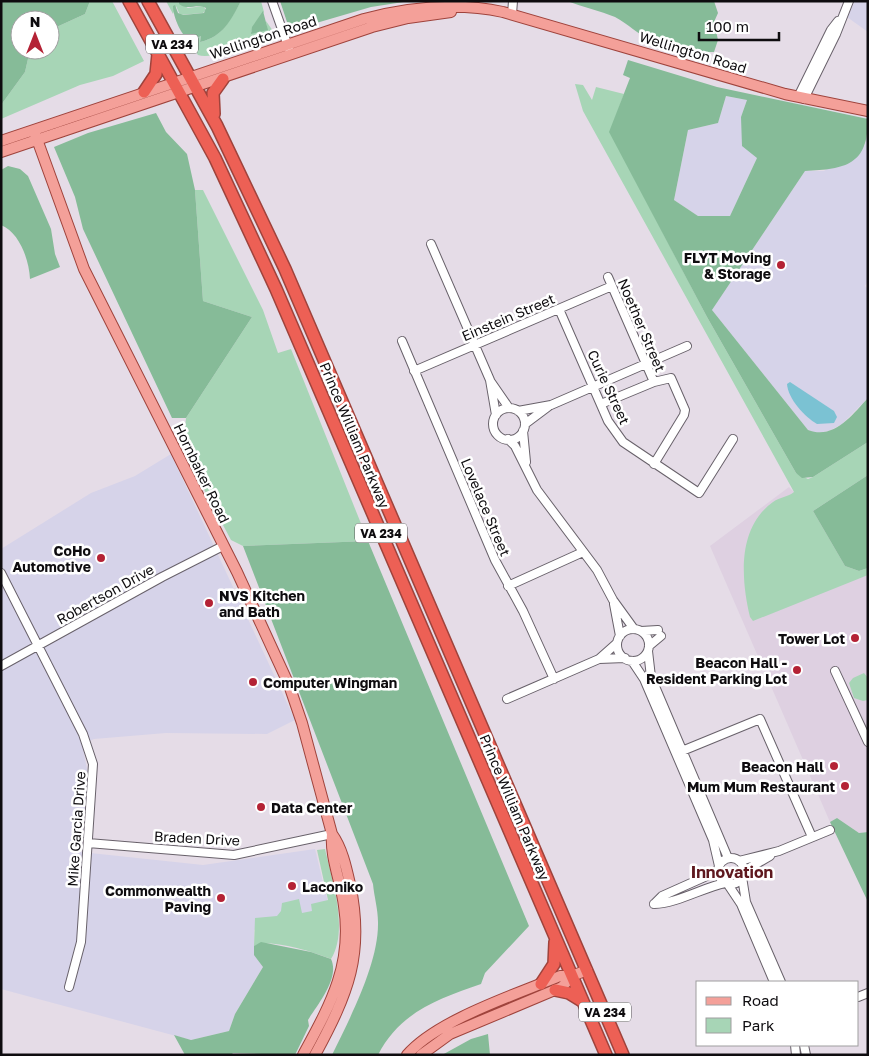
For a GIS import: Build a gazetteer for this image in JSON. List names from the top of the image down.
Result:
{
  "streets": {
    "highway": ["VA 234", "Prince William Parkway"],
    "main road": ["Wellington Road", "Hornbaker Road"],
    "street": [
      "Einstein Street",
      "Noether Street",
      "Curie Street",
      "Lovelace Street",
      "Robertson Drive",
      "Mike Garcia Drive",
      "Braden Drive"
    ]
  },
  "crossings": [
    ["Wellington Road", "Prince William Parkway"],
    ["Wellington Road", "Hornbaker Road"],
    ["Einstein Street", "Noether Street"],
    ["Einstein Street", "Curie Street"],
    ["Einstein Street", "Lovelace Street"],
    ["Hornbaker Road", "Robertson Drive"],
    ["Hornbaker Road", "Braden Drive"],
    ["Robertson Drive", "Mike Garcia Drive"],
    ["Mike Garcia Drive", "Braden Drive"]
  ],
  "districts": ["Innovation"],
  "places": [
    "FLYT Moving & Storage",
    "CoHo Automotive",
    "NVS Kitchen and Bath",
    "Tower Lot",
    "Beacon Hall - Resident Parking Lot",
    "Computer Wingman",
    "Beacon Hall",
    "Mum Mum Restaurant",
    "Data Center",
    "Laconiko",
    "Commonwealth Paving"
  ],
  "legend": ["Road", "Park"],
  "scale_bar": "100 m",
  "north": "top"
}
